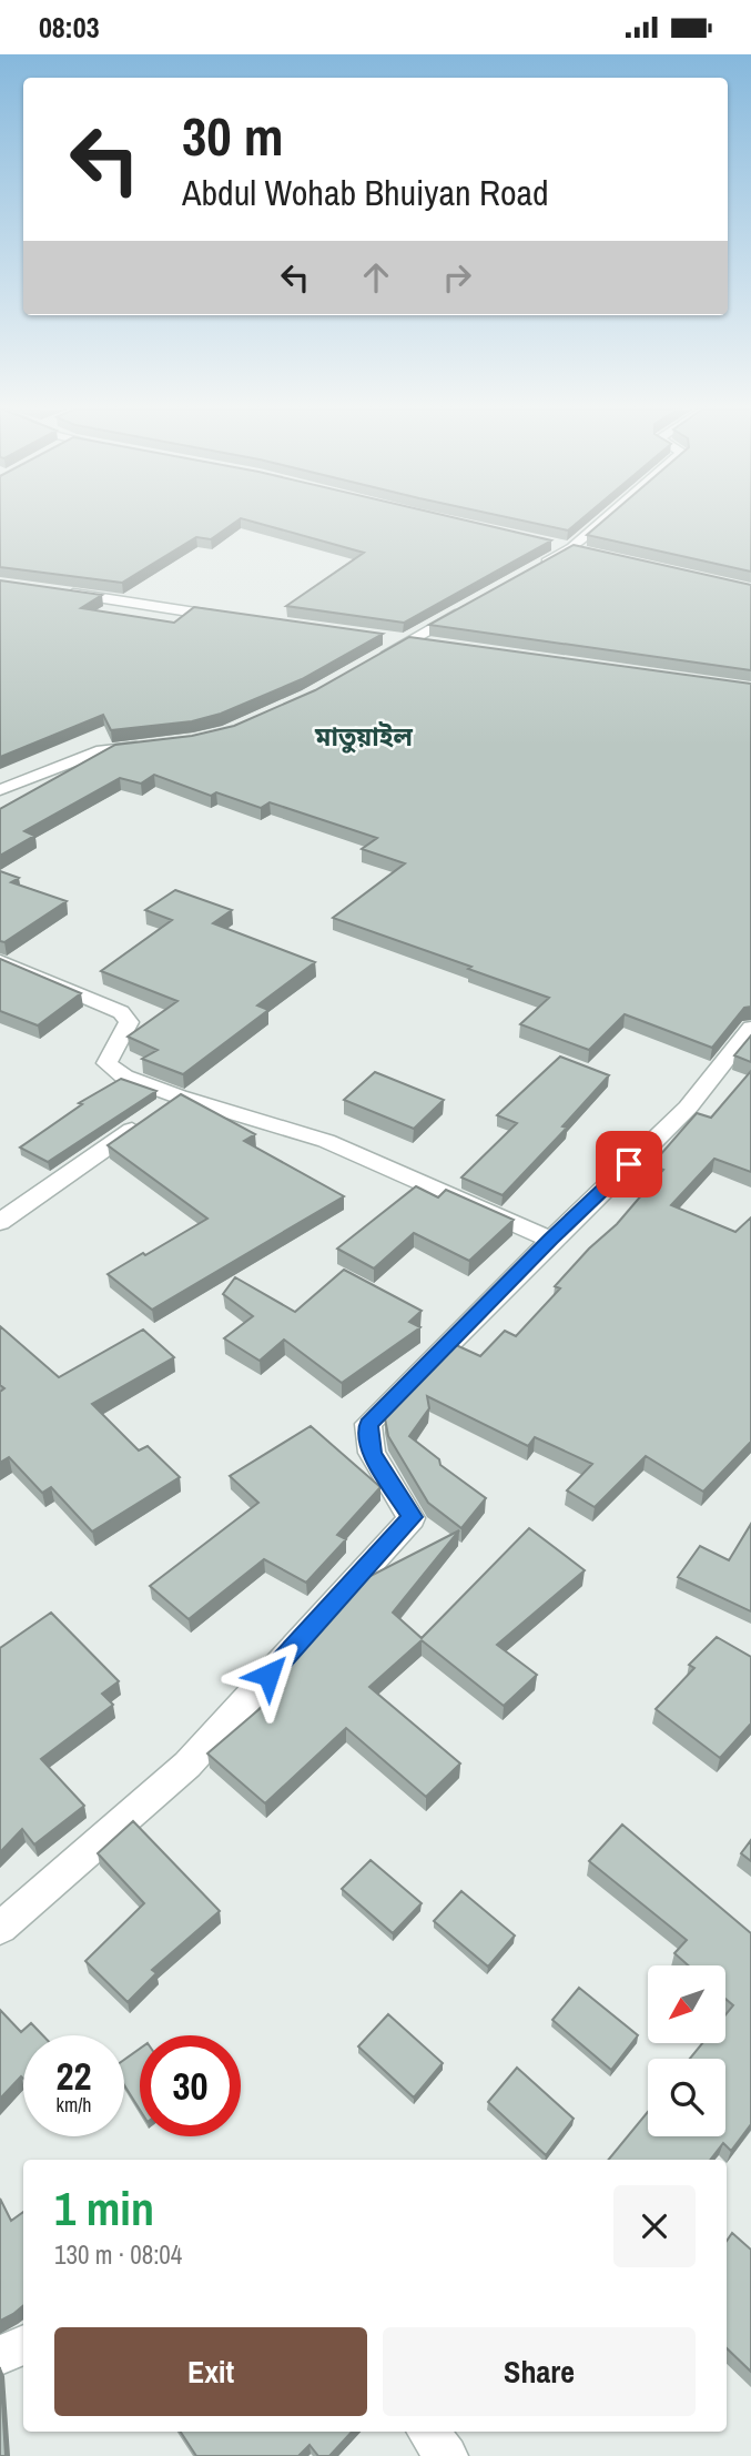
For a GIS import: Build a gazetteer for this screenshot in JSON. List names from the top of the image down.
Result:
{
  "districts": ["মাতুয়াইল"],
  "north": "bottom left",
  "page": {
    "status": "08:03",
    "turn": ["30 m", "Abdul Wohab Bhuiyan Road"],
    "speed": "22 km/h",
    "limit": "30",
    "heading": ["1 min", "130 m · 08:04"],
    "buttons": ["Exit", "Share"]
  }
}
